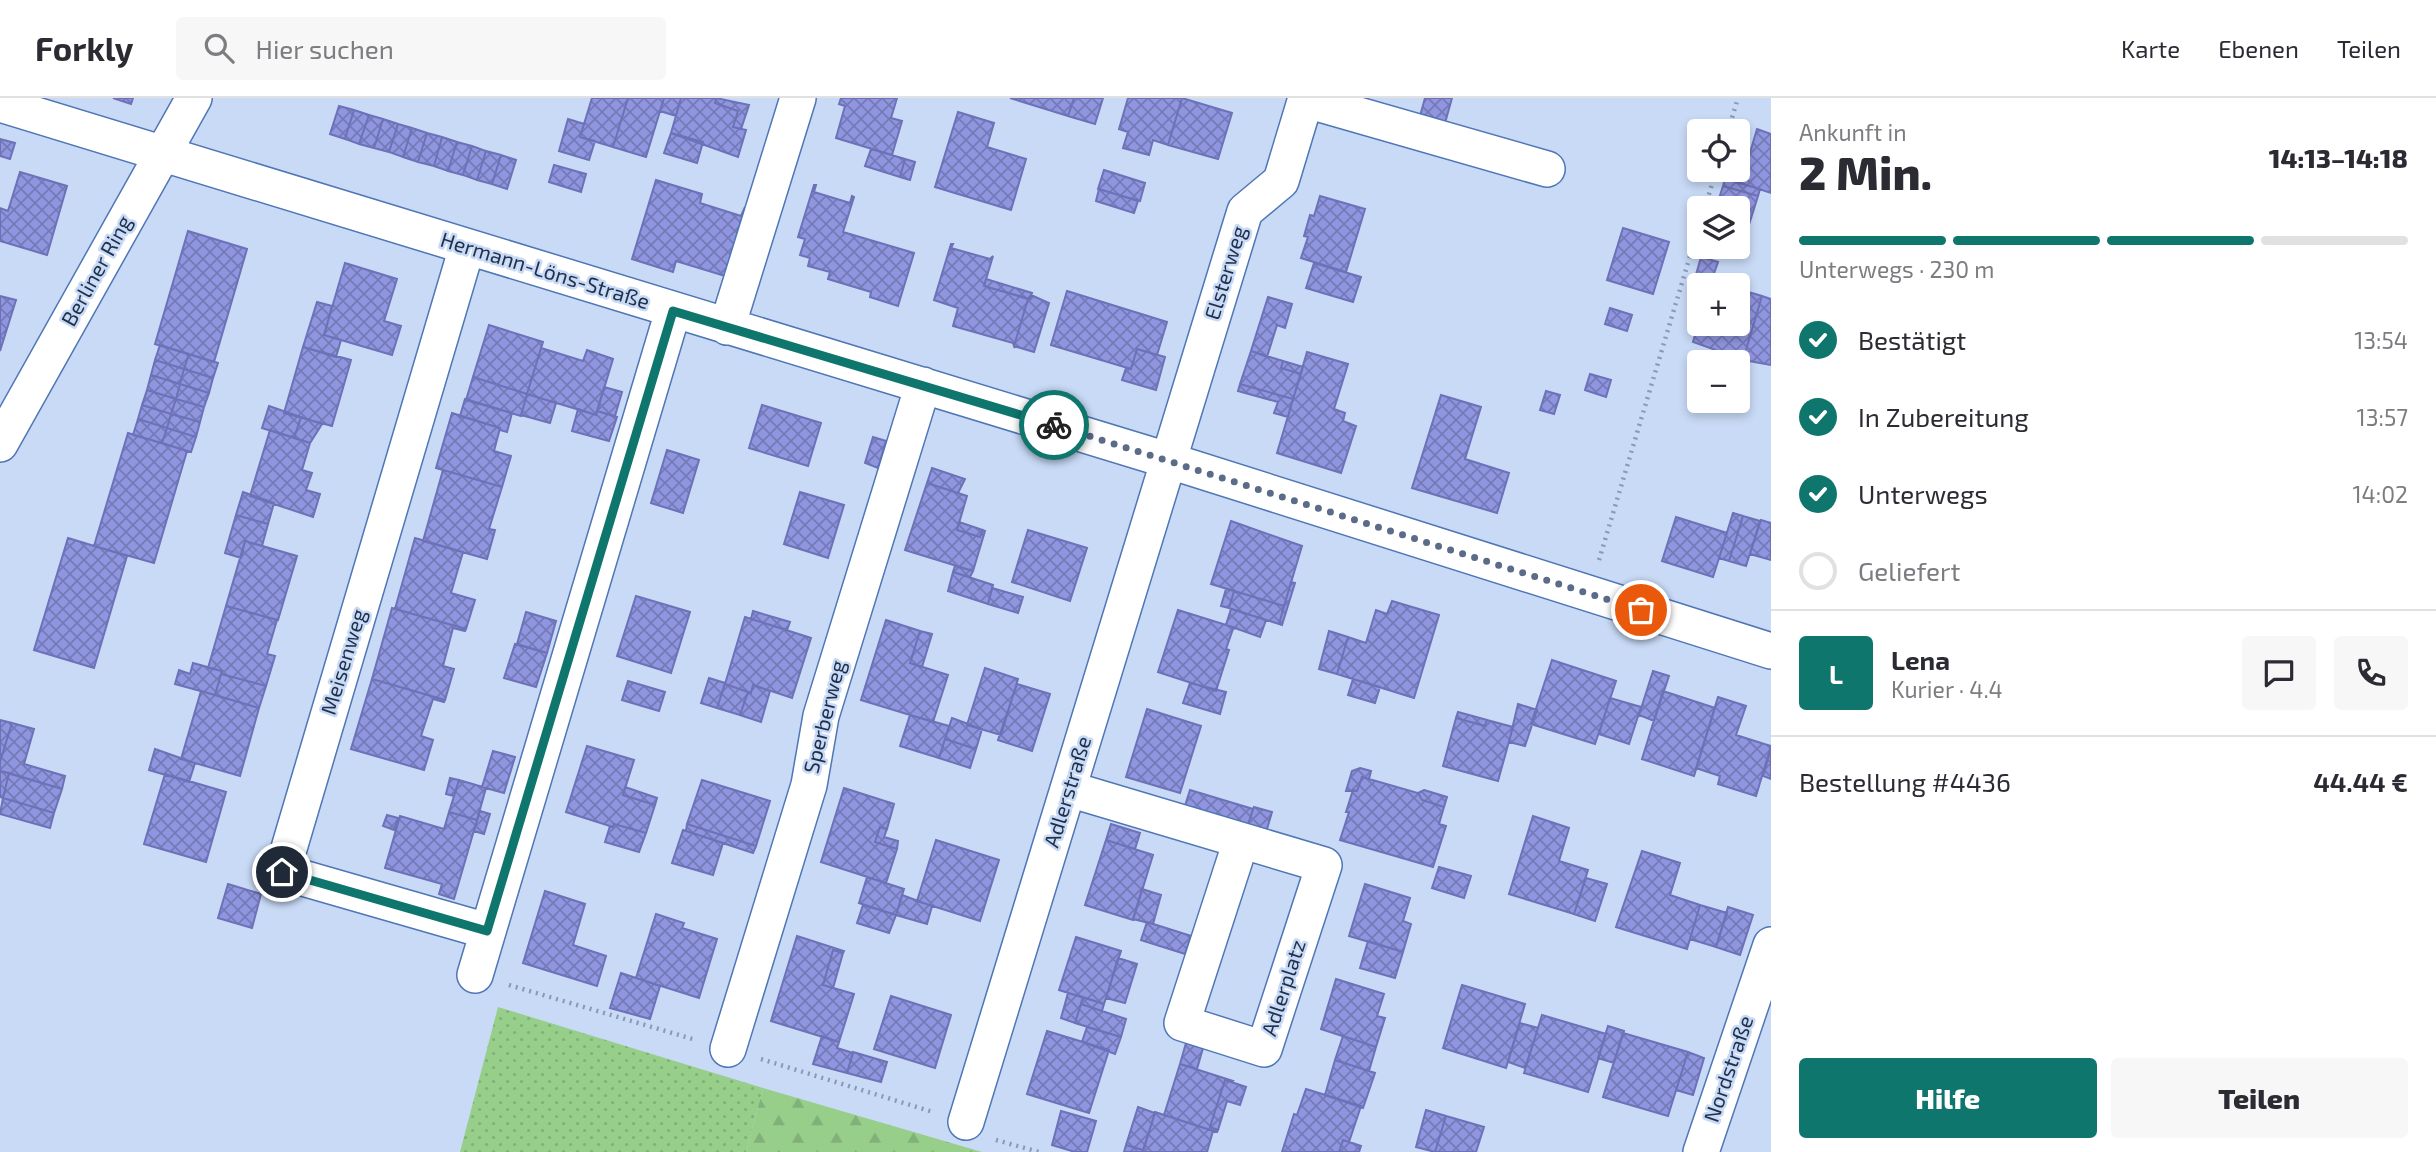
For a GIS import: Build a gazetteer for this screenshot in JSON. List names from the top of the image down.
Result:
{
  "streets": {
    "street": [
      "Berliner Ring",
      "Hermann-Löns-Straße",
      "Elsterweg",
      "Meisenweg",
      "Sperberweg",
      "Adlerstraße",
      "Adlerplatz",
      "Nordstraße"
    ]
  },
  "crossings": [
    ["Berliner Ring", "Hermann-Löns-Straße"],
    ["Hermann-Löns-Straße", "Elsterweg"],
    ["Hermann-Löns-Straße", "Meisenweg"],
    ["Hermann-Löns-Straße", "Sperberweg"],
    ["Hermann-Löns-Straße", "Adlerstraße"],
    ["Elsterweg", "Adlerstraße"],
    ["Adlerstraße", "Adlerplatz"]
  ],
  "page": {
    "header": "Forkly",
    "search": "Hier suchen",
    "nav": ["Karte", "Ebenen", "Teilen"],
    "heading": ["2 Min.", "Ankunft in", "14:13–14:18"],
    "panel": [
      "Lena",
      "Kurier · 4.4",
      "Bestellung #4436",
      "44.44 €"
    ],
    "map_buttons": ["+", "−"],
    "bar": "Unterwegs · 230 m",
    "list": [
      ["Bestätigt", "13:54"],
      ["In Zubereitung", "13:57"],
      ["Unterwegs", "14:02"],
      "Geliefert"
    ],
    "round": "L",
    "buttons": ["Hilfe", "Teilen"]
  }
}
